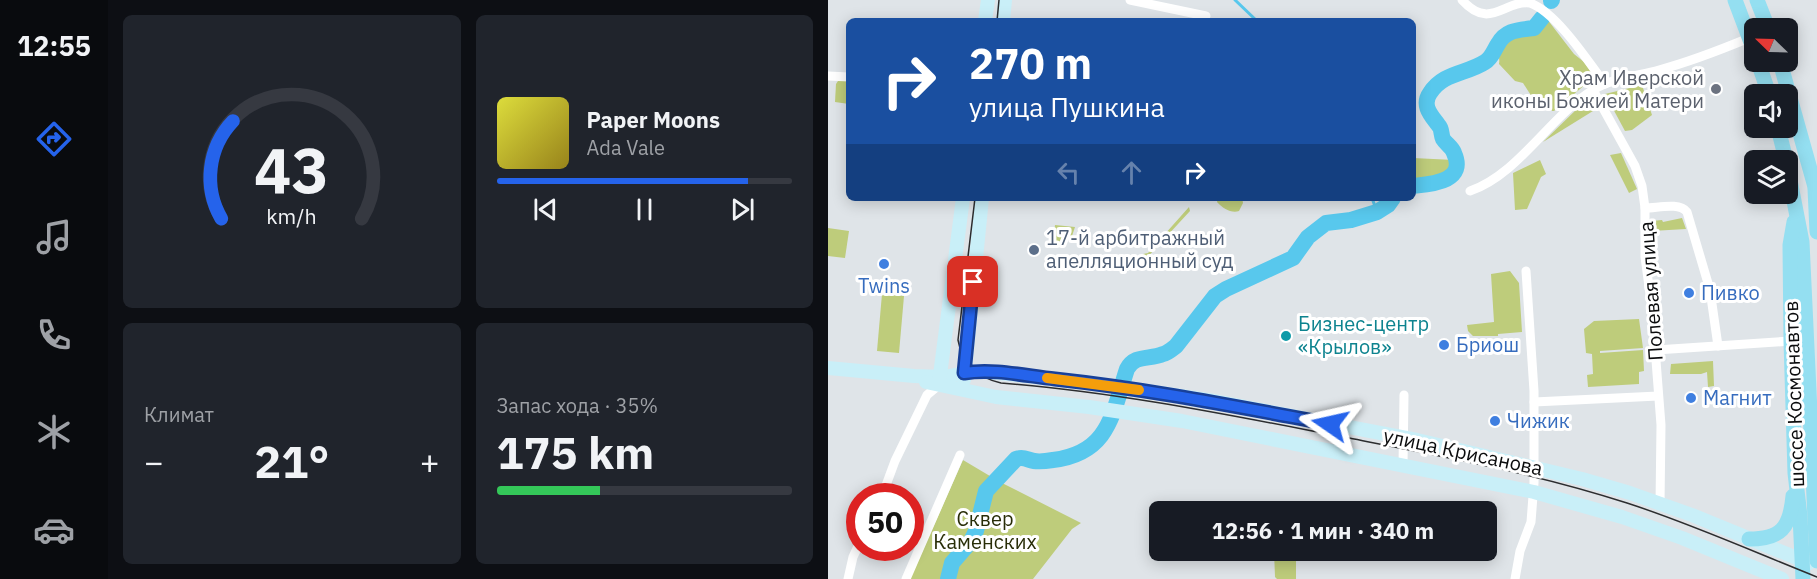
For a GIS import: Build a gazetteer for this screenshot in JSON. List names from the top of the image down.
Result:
{
  "streets": {
    "main road": ["шоссе Космонавтов", "улица Крисанова"],
    "street": ["Полевая улица"]
  },
  "crossings": [
    ["Полевая улица", "улица Крисанова"],
    ["шоссе Космонавтов", "улица Крисанова"]
  ],
  "parks": ["Сквер Каменских"],
  "places": [
    "Храм Иверской иконы Божией Матери",
    "17-й арбитражный апелляционный суд",
    "Twins",
    "Пивко",
    "Бизнес-центр «Крылов»",
    "Бриош",
    "Магнит",
    "Чижик"
  ],
  "north": "top left",
  "page": {
    "tabs": "12:55",
    "turn": ["270 m", "улица Пушкина"],
    "song": ["Paper Moons", "Ada Vale"],
    "tile": [
      "Климат",
      ["Запас хода · 35%", "175 km"]
    ],
    "heat": ["−", "21°", "+"],
    "limit": "50",
    "trip": "12:56 · 1 мин · 340 m",
    "gauge": ["43", "km/h"]
  }
}
